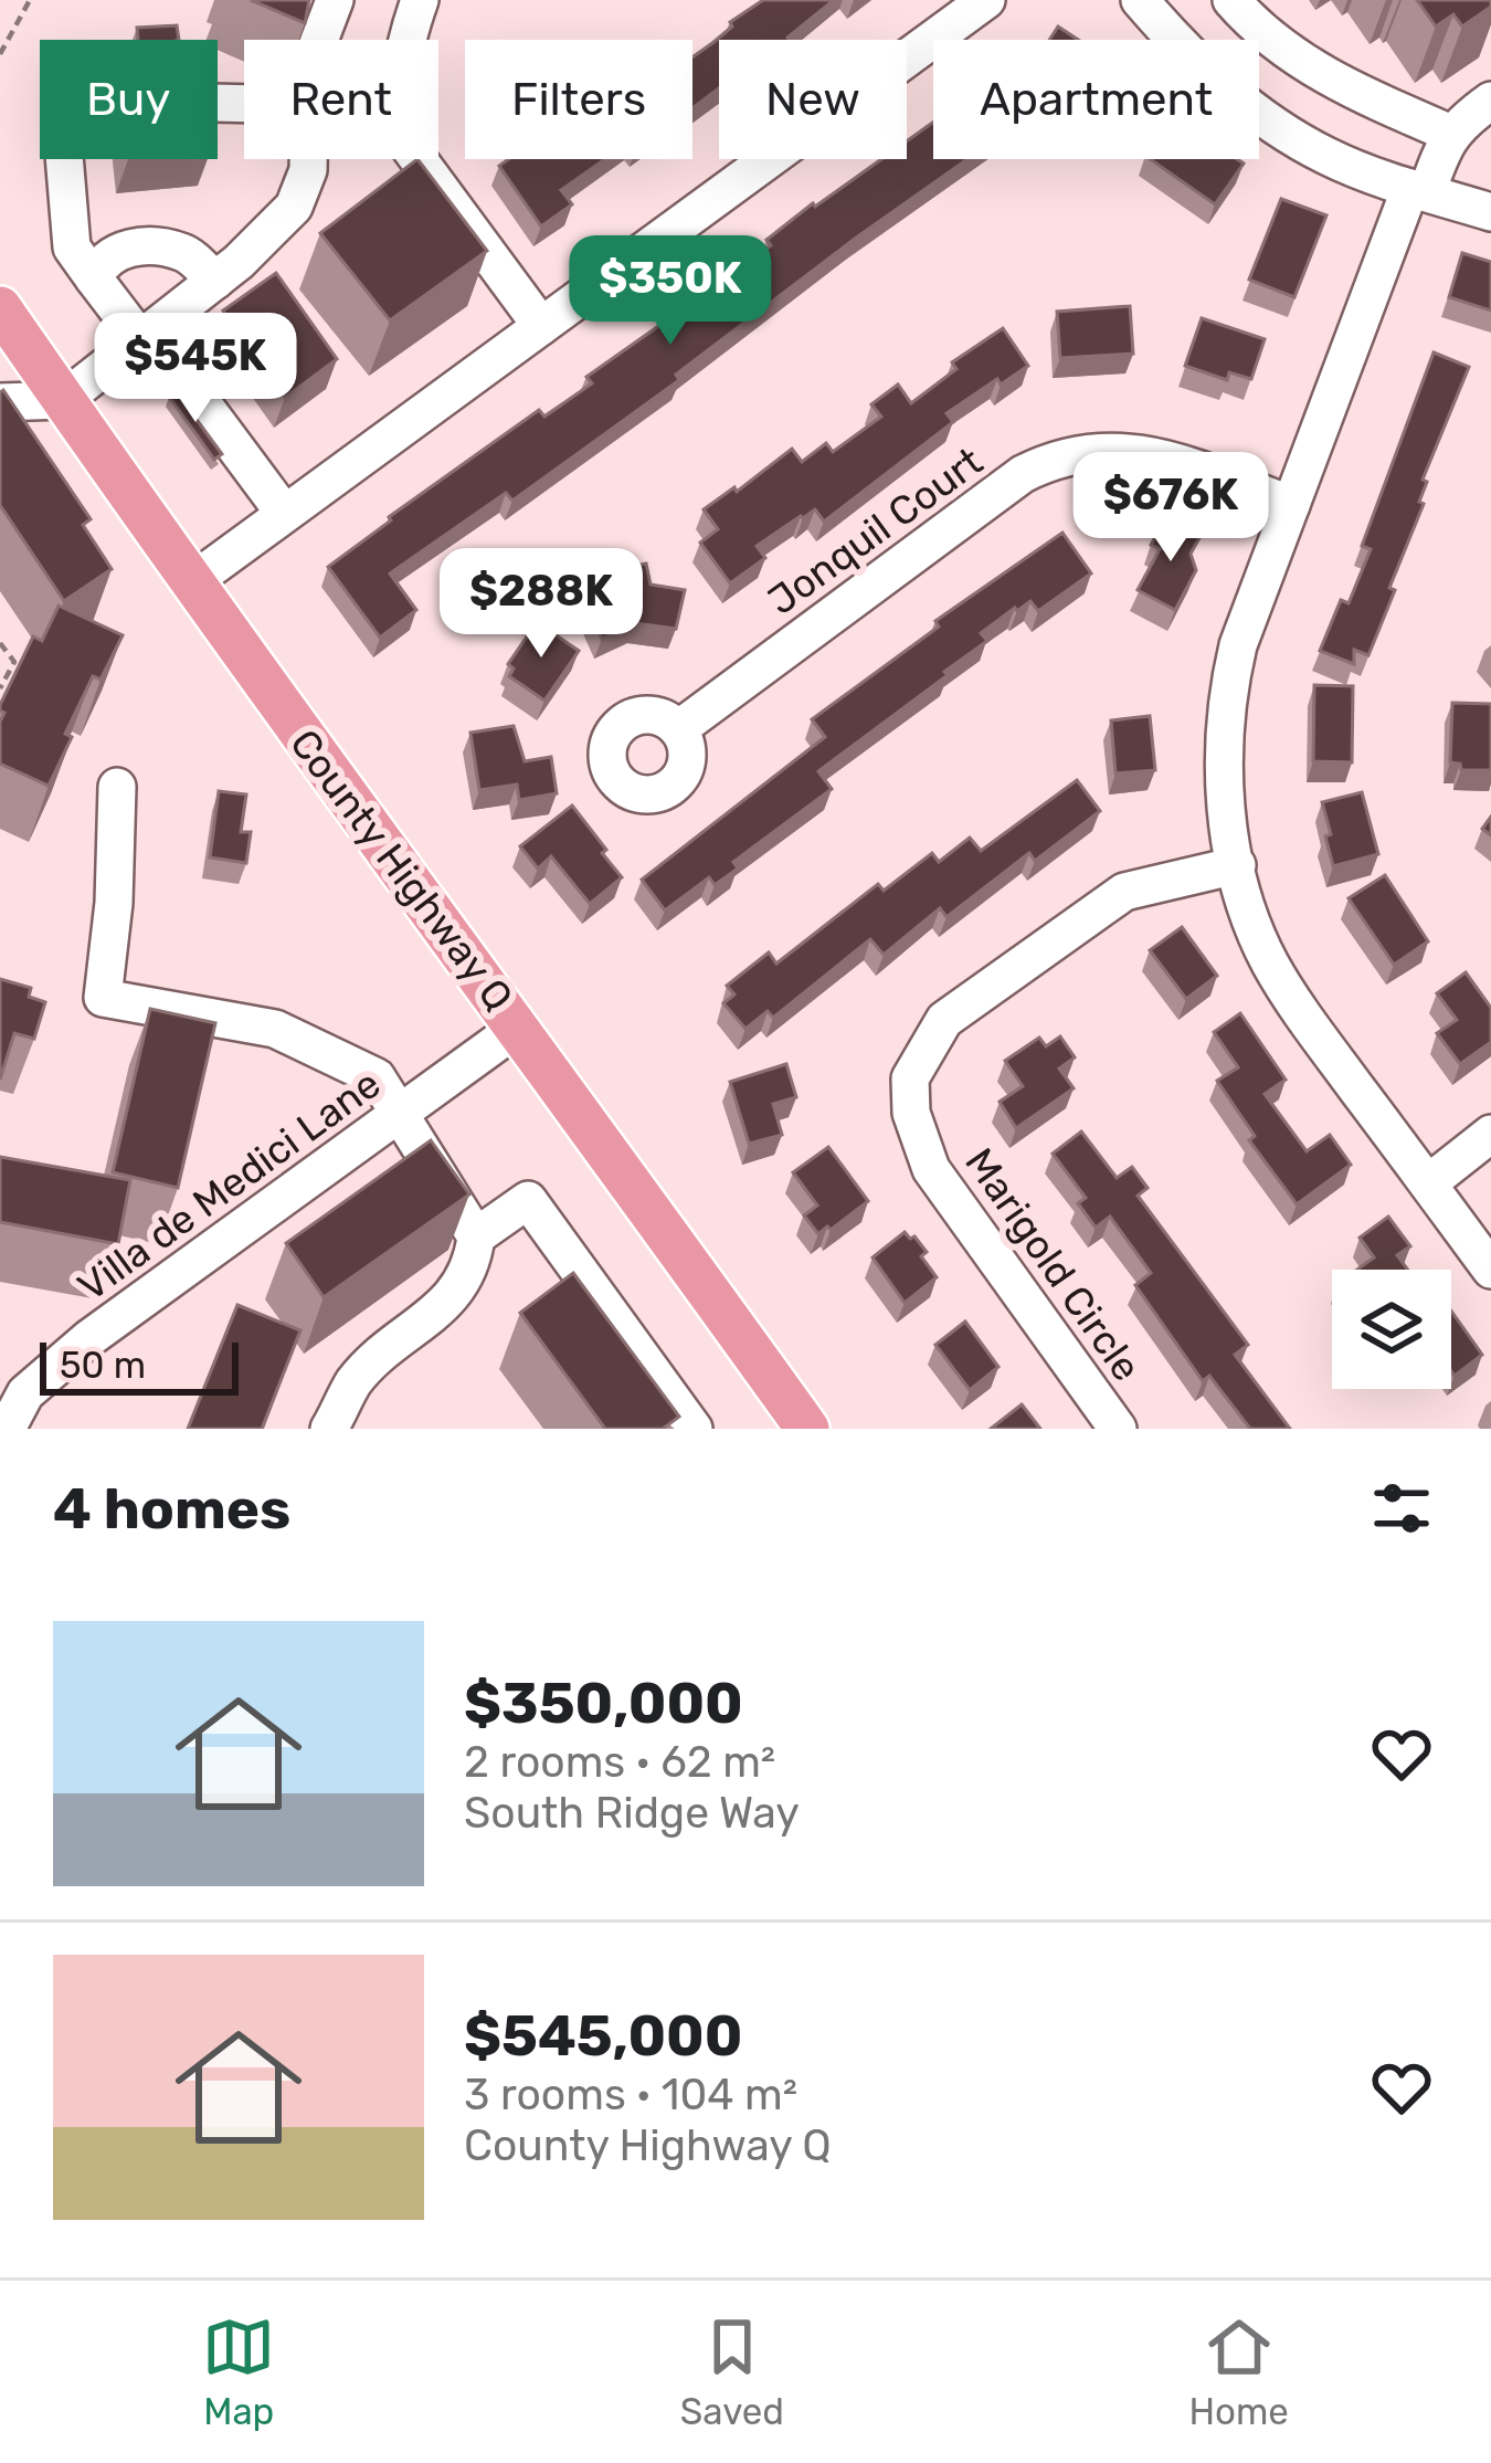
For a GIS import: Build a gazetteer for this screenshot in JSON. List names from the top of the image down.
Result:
{
  "streets": {
    "main road": ["County Highway Q"],
    "street": ["Jonquil Court", "Villa de Medici Lane", "Marigold Circle"]
  },
  "crossings": [
    ["County Highway Q", "Villa de Medici Lane"]
  ],
  "scale_bar": "50 m",
  "page": {
    "chip": [
      "Buy",
      "Rent",
      "Filters",
      "New",
      "Apartment"
    ],
    "price": [
      "$350K",
      "$545K",
      "$676K",
      "$288K"
    ],
    "scale": "50 m",
    "heading": "4 homes",
    "list": [
      {
        "name": "$350,000",
        "note": "2 rooms · 62 m² · South Ridge Way"
      },
      {
        "name": "$545,000",
        "note": "3 rooms · 104 m² · County Highway Q"
      }
    ],
    "tabs": ["Map", "Saved", "Home"]
  }
}
